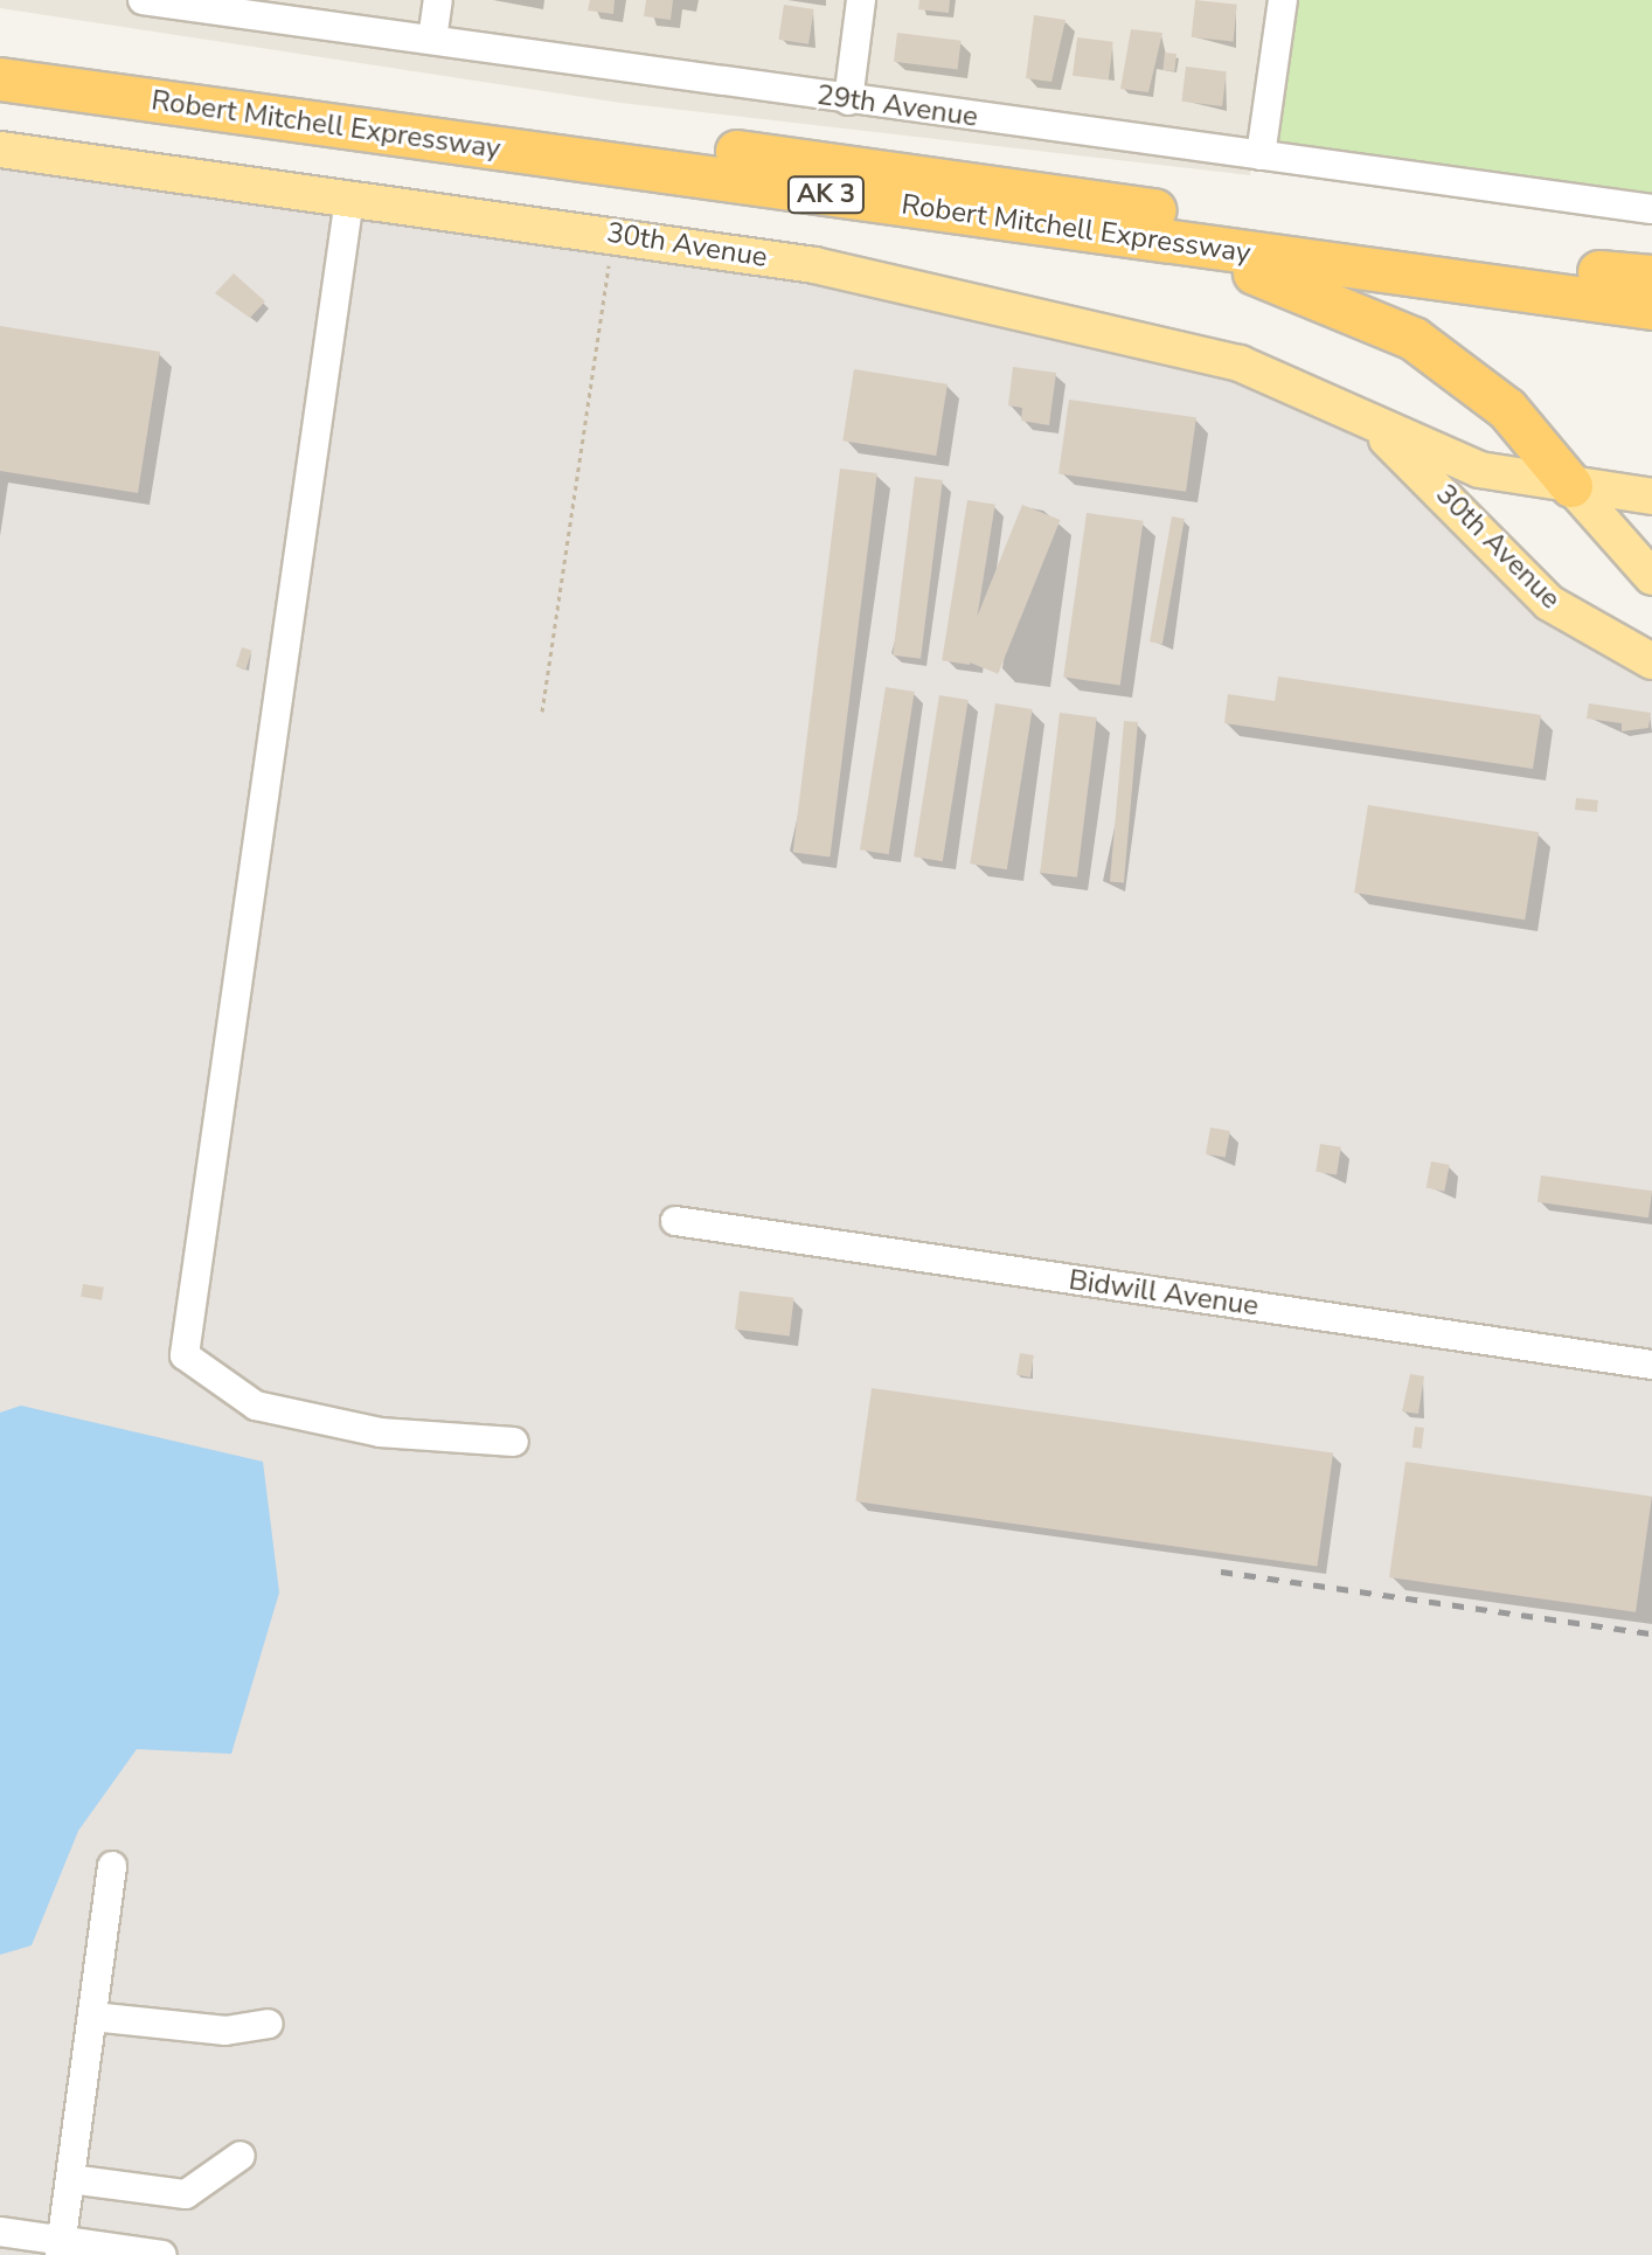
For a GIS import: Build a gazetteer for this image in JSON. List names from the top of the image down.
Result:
{
  "streets": {
    "highway": ["Robert Mitchell Expressway", "AK 3"],
    "main road": ["30th Avenue"],
    "street": ["29th Avenue", "Bidwill Avenue"]
  }
}
